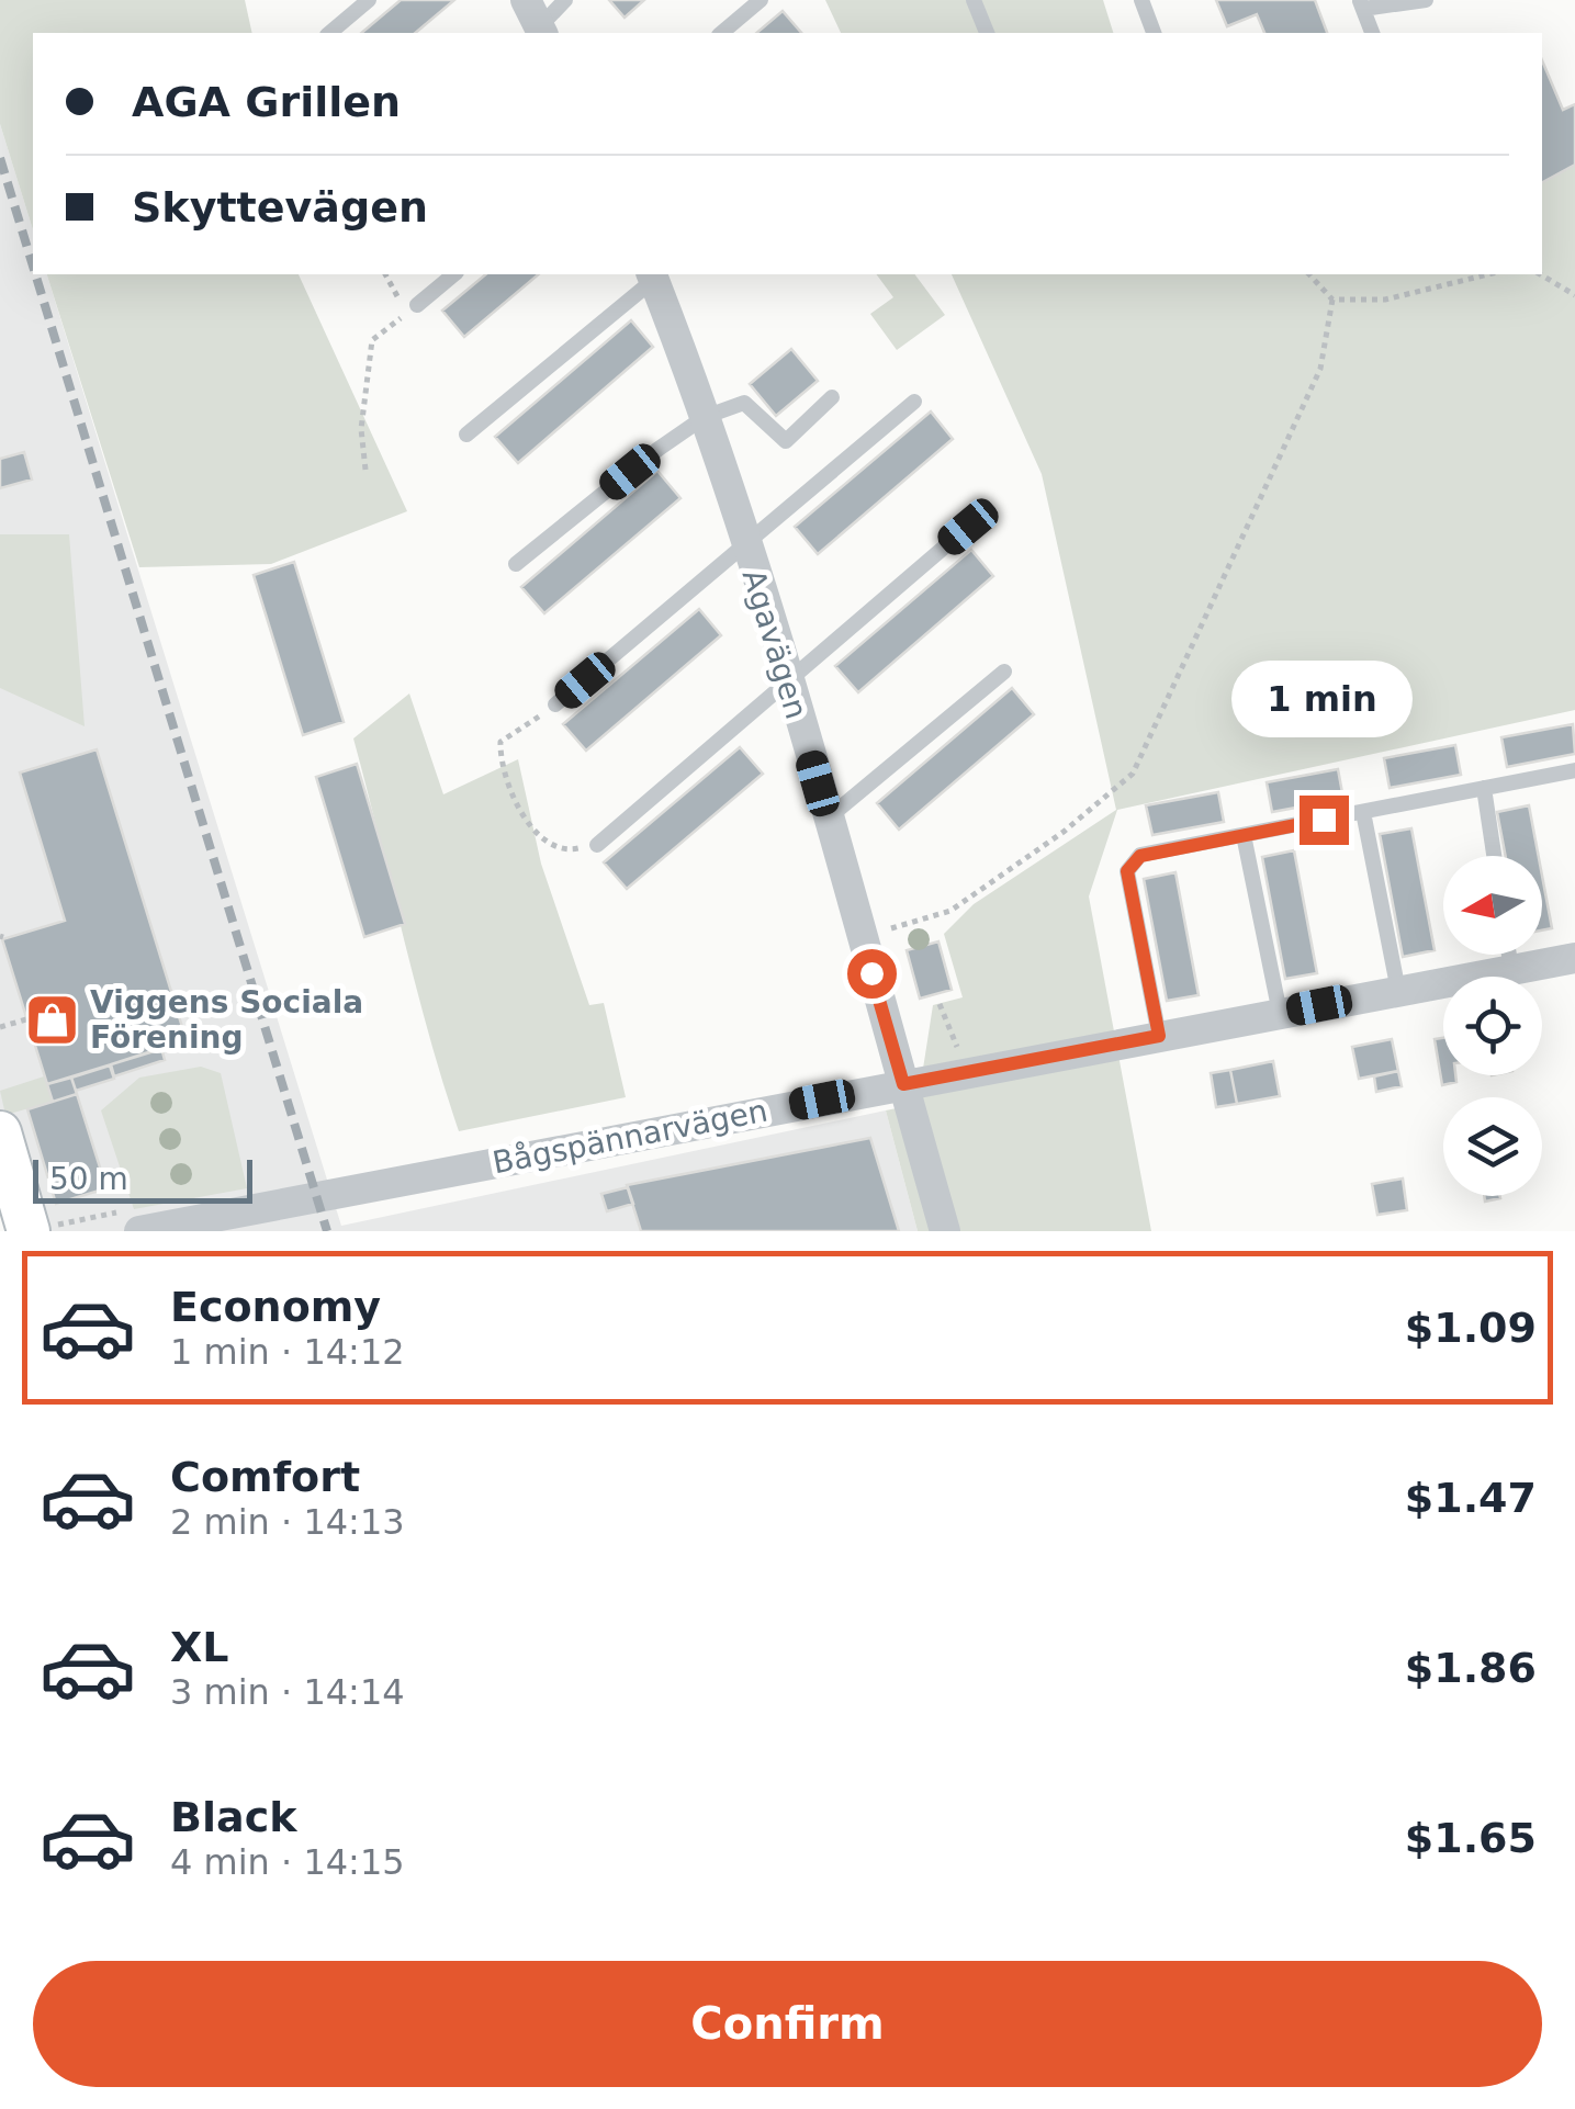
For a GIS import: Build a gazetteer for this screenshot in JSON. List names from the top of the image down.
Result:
{
  "streets": {
    "street": ["Agavägen", "Bågspännarvägen"]
  },
  "crossings": [
    ["Agavägen", "Bågspännarvägen"]
  ],
  "places": {
    "shop": ["Viggens Sociala Förening"]
  },
  "scale_bar": "50 m",
  "north": "left",
  "page": {
    "banner": ["AGA Grillen", "Skyttevägen"],
    "bubble": "1 min",
    "scale": "50 m",
    "list": [
      {
        "name": "Economy",
        "note": "1 min · 14:12",
        "value": "$1.09"
      },
      {
        "name": "Comfort",
        "note": "2 min · 14:13",
        "value": "$1.47"
      },
      {
        "name": "XL",
        "note": "3 min · 14:14",
        "value": "$1.86"
      },
      {
        "name": "Black",
        "note": "4 min · 14:15",
        "value": "$1.65"
      }
    ],
    "buttons": "Confirm"
  }
}
